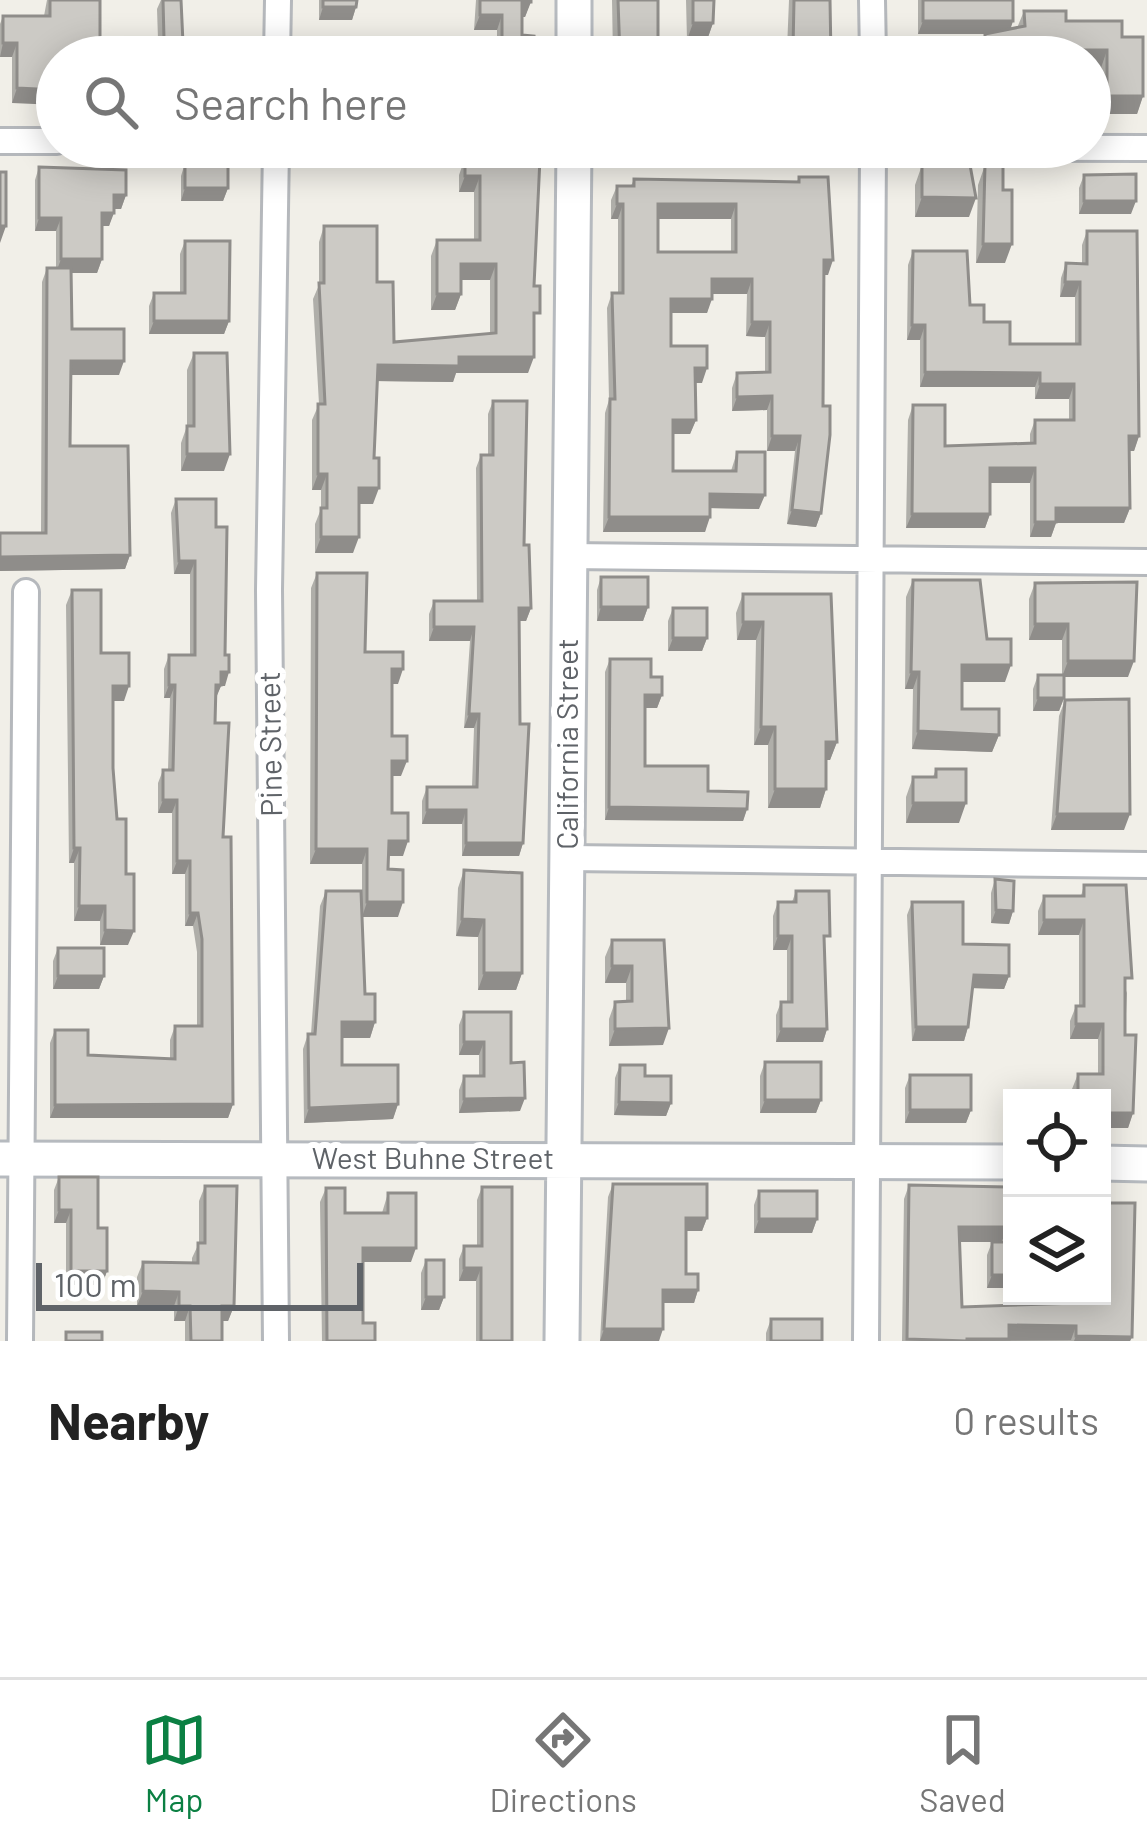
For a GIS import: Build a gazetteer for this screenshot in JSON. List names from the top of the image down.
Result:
{
  "streets": {
    "street": ["Pine Street", "California Street", "West Buhne Street"]
  },
  "crossings": [
    ["Pine Street", "West Buhne Street"],
    ["California Street", "West Buhne Street"]
  ],
  "scale_bar": "100 m",
  "page": {
    "search": "Search here",
    "scale": "100 m",
    "heading": ["Nearby", "0 results"],
    "nav": ["Map", "Directions", "Saved"]
  }
}
